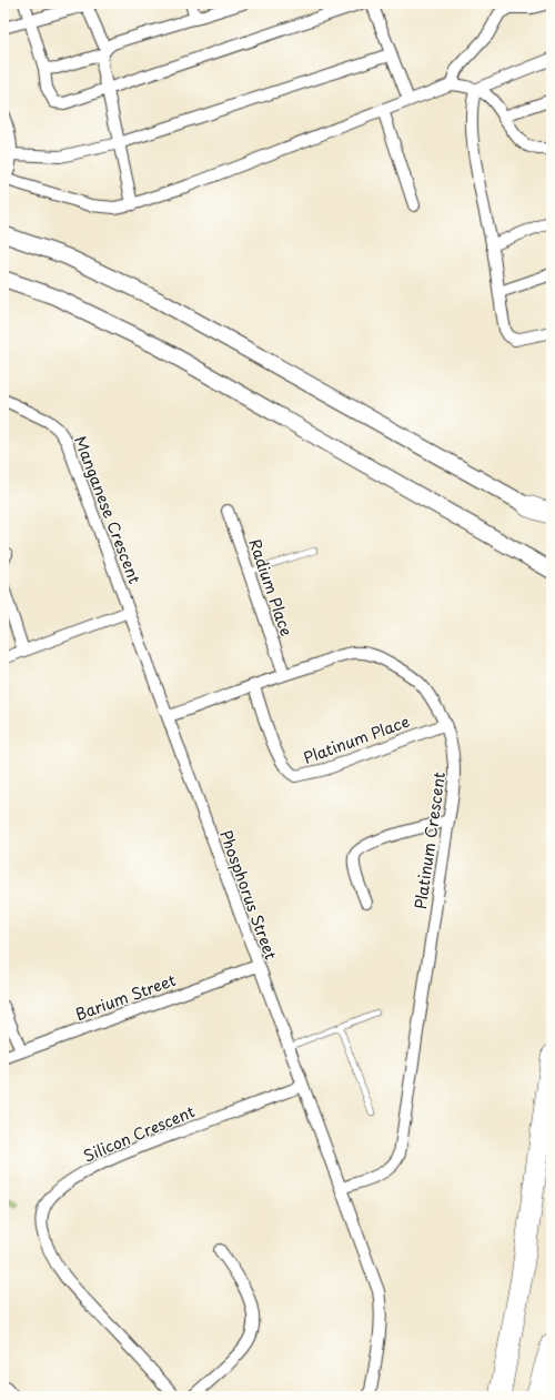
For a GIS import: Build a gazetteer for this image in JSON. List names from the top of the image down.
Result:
{
  "streets": {
    "street": [
      "Manganese Crescent",
      "Radium Place",
      "Platinum Place",
      "Platinum Crescent",
      "Phosphorus Street",
      "Barium Street",
      "Silicon Crescent"
    ]
  },
  "crossings": [
    ["Manganese Crescent", "Phosphorus Street"],
    ["Radium Place", "Platinum Crescent"],
    ["Platinum Place", "Platinum Crescent"],
    ["Platinum Crescent", "Phosphorus Street"],
    ["Phosphorus Street", "Barium Street"],
    ["Phosphorus Street", "Silicon Crescent"]
  ]
}
